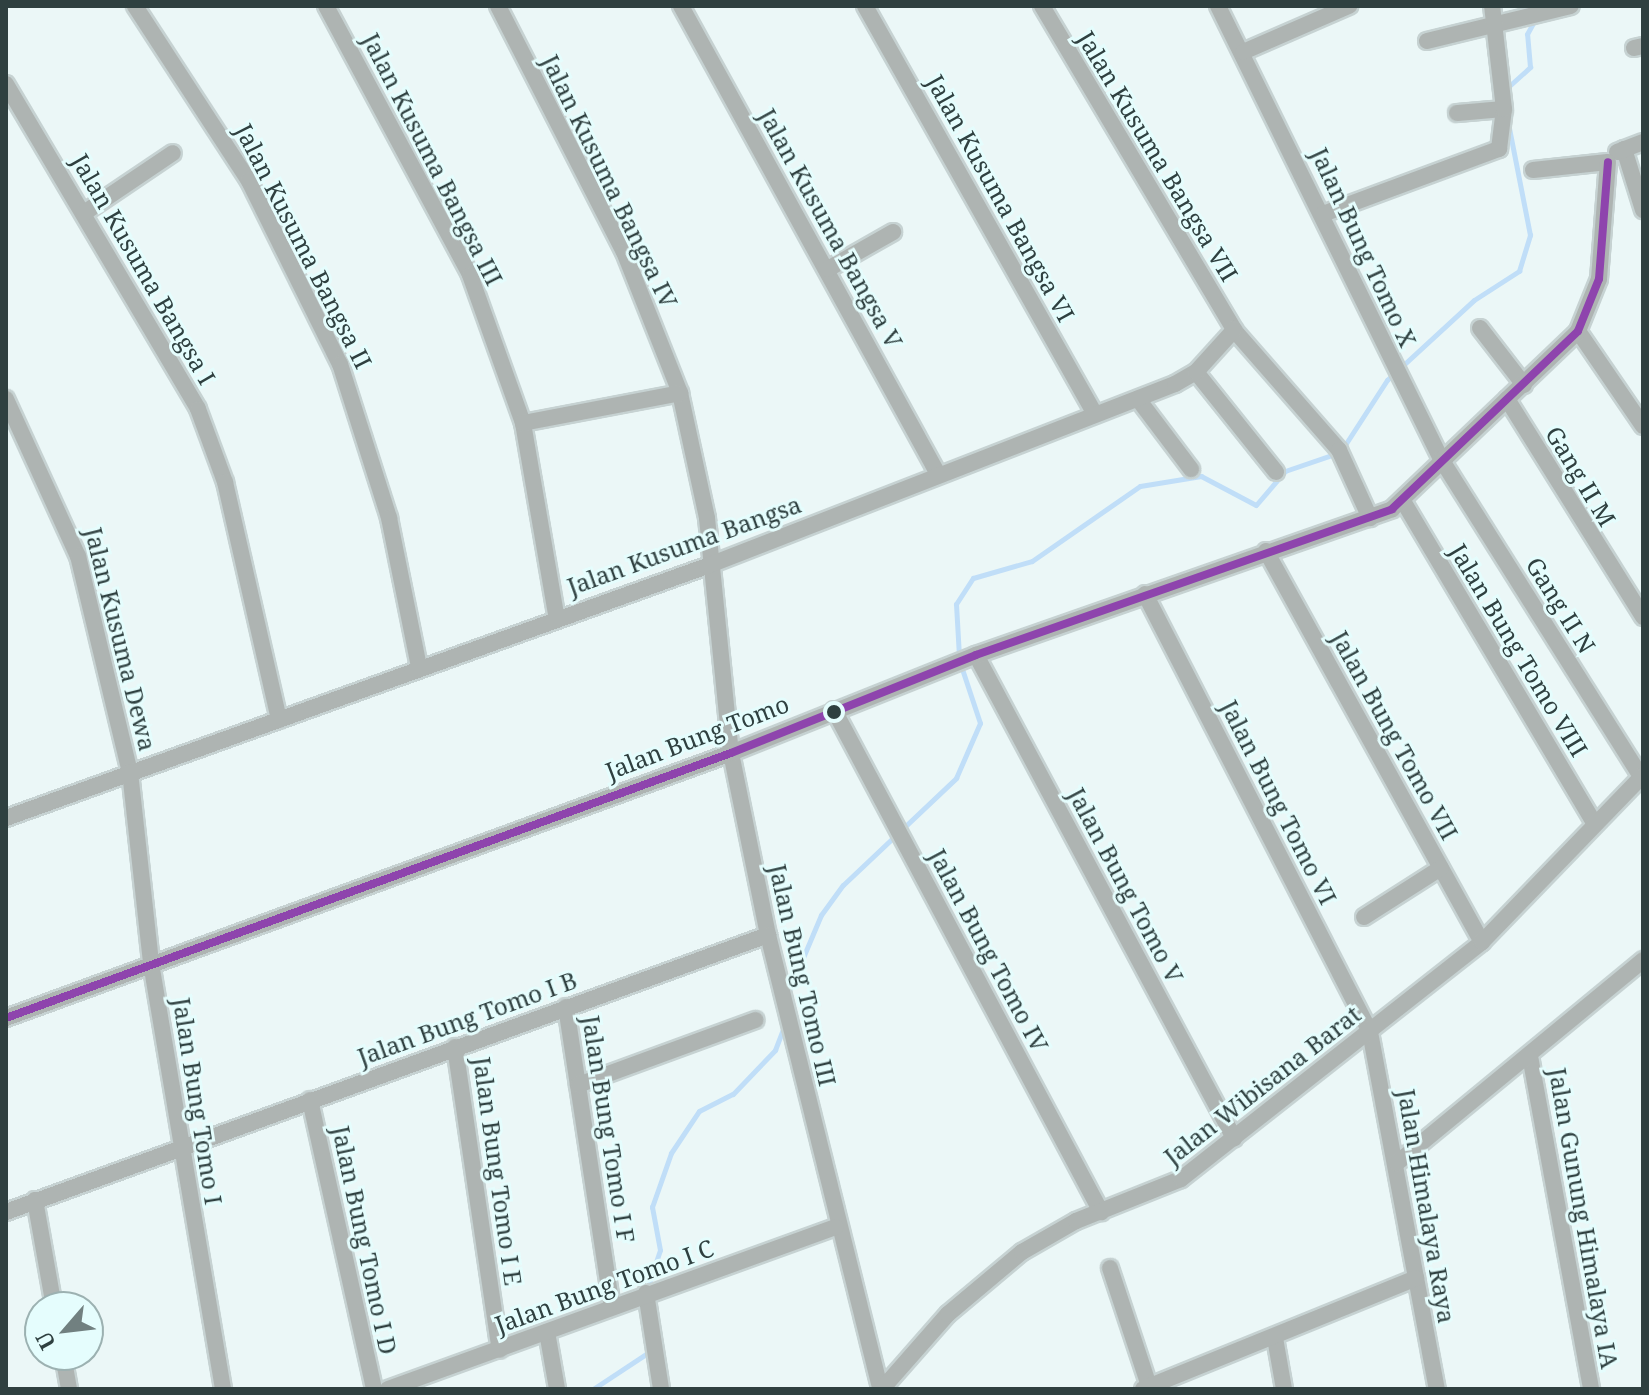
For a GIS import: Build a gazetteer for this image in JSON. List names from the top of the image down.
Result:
{
  "streets": {
    "street": [
      "Jalan Kusuma Bangsa VII",
      "Jalan Kusuma Bangsa III",
      "Jalan Kusuma Bangsa IV",
      "Jalan Kusuma Bangsa VI",
      "Jalan Kusuma Bangsa V",
      "Jalan Kusuma Bangsa II",
      "Jalan Bung Tomo X",
      "Jalan Kusuma Bangsa I",
      "Gang II M",
      "Jalan Kusuma Bangsa",
      "Gang II N",
      "Jalan Kusuma Dewa",
      "Jalan Bung Tomo VIII",
      "Jalan Bung Tomo VII",
      "Jalan Bung Tomo",
      "Jalan Bung Tomo VI",
      "Jalan Bung Tomo V",
      "Jalan Bung Tomo IV",
      "Jalan Bung Tomo III",
      "Jalan Bung Tomo I B",
      "Jalan Wibisana Barat",
      "Jalan Bung Tomo I",
      "Jalan Bung Tomo I F",
      "Jalan Bung Tomo I E",
      "Jalan Himalaya Raya",
      "Jalan Gunung Himalaya IA",
      "Jalan Bung Tomo I D",
      "Jalan Bung Tomo I C"
    ]
  },
  "crossings": [
    ["Jalan Kusuma Bangsa VII", "Jalan Kusuma Bangsa"],
    ["Jalan Kusuma Bangsa VII", "Jalan Bung Tomo"],
    ["Jalan Kusuma Bangsa III", "Jalan Kusuma Bangsa"],
    ["Jalan Kusuma Bangsa IV", "Jalan Kusuma Bangsa"],
    ["Jalan Kusuma Bangsa IV", "Jalan Bung Tomo III"],
    ["Jalan Kusuma Bangsa VI", "Jalan Kusuma Bangsa"],
    ["Jalan Kusuma Bangsa V", "Jalan Kusuma Bangsa"],
    ["Jalan Kusuma Bangsa II", "Jalan Kusuma Bangsa"],
    ["Jalan Bung Tomo X", "Gang II N"],
    ["Jalan Kusuma Bangsa I", "Jalan Kusuma Bangsa"],
    ["Jalan Kusuma Bangsa", "Jalan Kusuma Dewa"],
    ["Jalan Kusuma Bangsa", "Jalan Bung Tomo III"],
    ["Jalan Kusuma Bangsa", "Jalan Bung Tomo I"],
    ["Gang II N", "Jalan Wibisana Barat"],
    ["Jalan Kusuma Dewa", "Jalan Bung Tomo I"],
    ["Jalan Bung Tomo VIII", "Jalan Bung Tomo"],
    ["Jalan Bung Tomo VIII", "Jalan Wibisana Barat"],
    ["Jalan Bung Tomo VII", "Jalan Bung Tomo"],
    ["Jalan Bung Tomo VII", "Jalan Wibisana Barat"],
    ["Jalan Bung Tomo", "Jalan Bung Tomo VI"],
    ["Jalan Bung Tomo", "Jalan Bung Tomo V"],
    ["Jalan Bung Tomo", "Jalan Bung Tomo IV"],
    ["Jalan Bung Tomo", "Jalan Bung Tomo III"],
    ["Jalan Bung Tomo", "Jalan Bung Tomo I"],
    ["Jalan Bung Tomo VI", "Jalan Wibisana Barat"],
    ["Jalan Bung Tomo VI", "Jalan Himalaya Raya"],
    ["Jalan Bung Tomo V", "Jalan Wibisana Barat"],
    ["Jalan Bung Tomo IV", "Jalan Wibisana Barat"],
    ["Jalan Bung Tomo III", "Jalan Bung Tomo I B"],
    ["Jalan Bung Tomo III", "Jalan Wibisana Barat"],
    ["Jalan Bung Tomo III", "Jalan Bung Tomo I C"],
    ["Jalan Bung Tomo I B", "Jalan Bung Tomo I"],
    ["Jalan Bung Tomo I B", "Jalan Bung Tomo I F"],
    ["Jalan Bung Tomo I B", "Jalan Bung Tomo I E"],
    ["Jalan Bung Tomo I B", "Jalan Bung Tomo I D"],
    ["Jalan Wibisana Barat", "Jalan Himalaya Raya"],
    ["Jalan Bung Tomo I F", "Jalan Bung Tomo I C"],
    ["Jalan Bung Tomo I E", "Jalan Bung Tomo I C"]
  ],
  "north": "bottom left"
}
